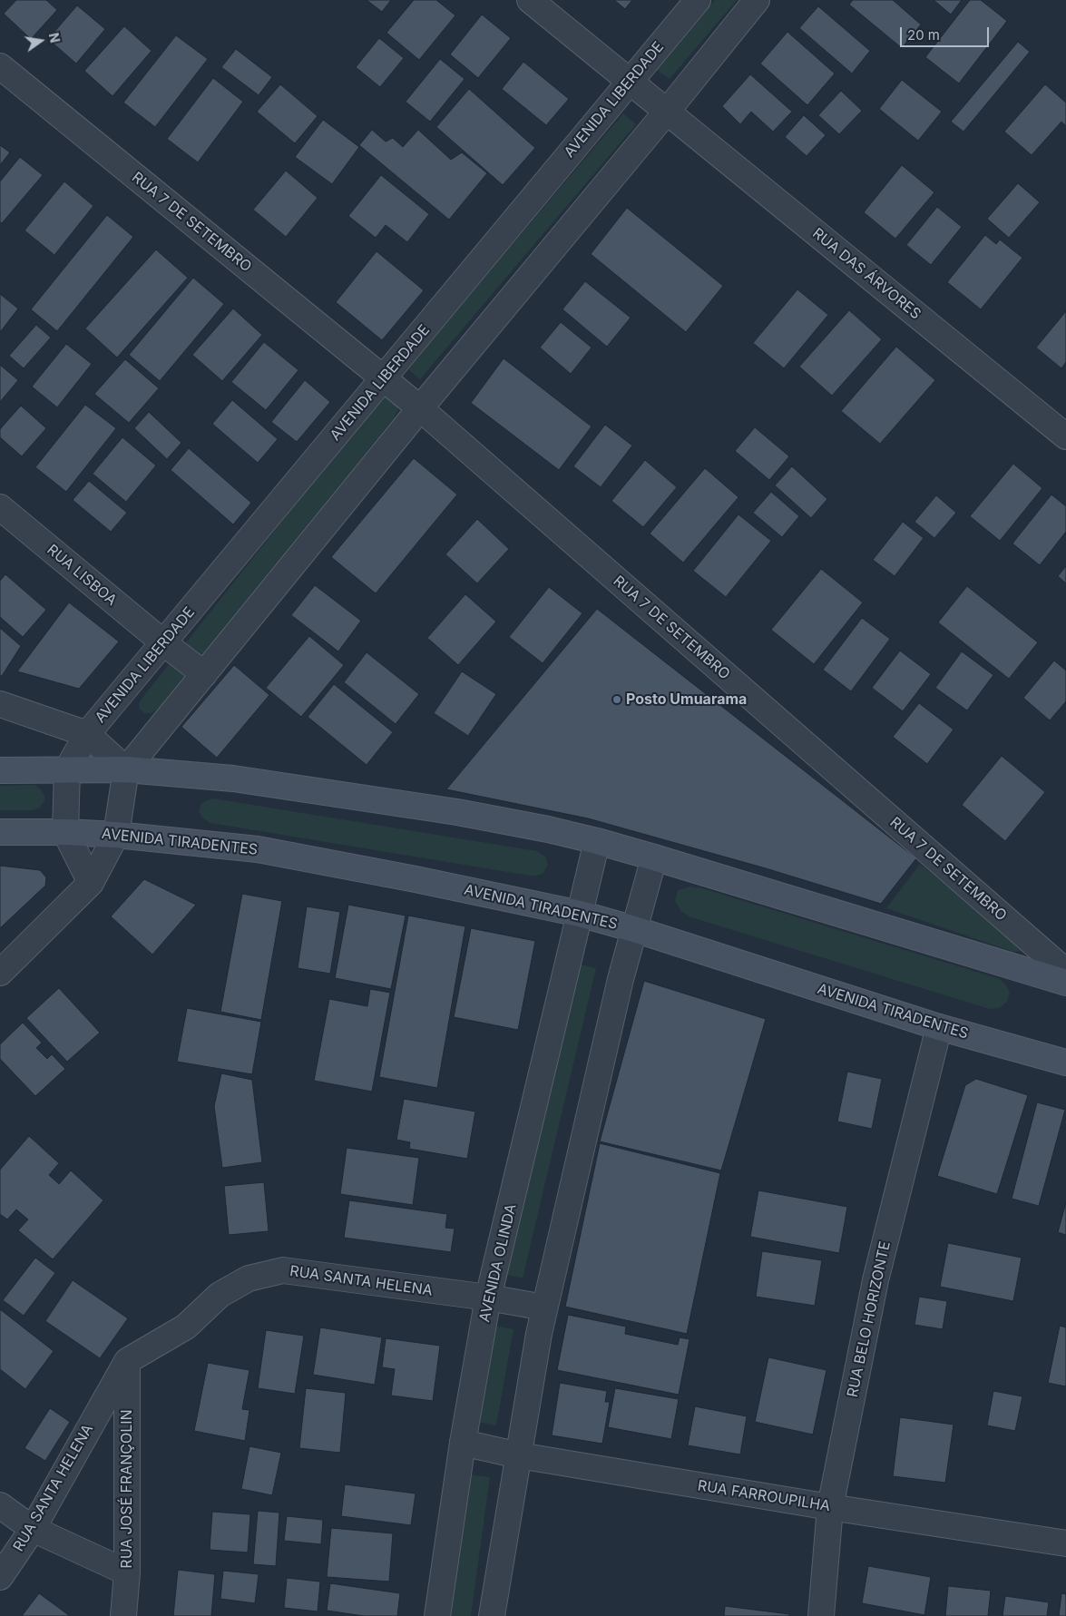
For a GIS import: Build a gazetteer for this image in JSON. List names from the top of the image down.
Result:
{
  "streets": {
    "main road": ["AVENIDA TIRADENTES"],
    "street": [
      "AVENIDA LIBERDADE",
      "RUA 7 DE SETEMBRO",
      "RUA DAS ÁRVORES",
      "RUA LISBOA",
      "AVENIDA OLINDA",
      "RUA SANTA HELENA",
      "RUA BELO HORIZONTE",
      "RUA JOSÉ FRANÇOLIN",
      "RUA FARROUPILHA"
    ]
  },
  "crossings": [
    ["AVENIDA LIBERDADE", "RUA 7 DE SETEMBRO"],
    ["AVENIDA LIBERDADE", "RUA DAS ÁRVORES"],
    ["AVENIDA LIBERDADE", "RUA LISBOA"],
    ["AVENIDA TIRADENTES", "AVENIDA OLINDA"],
    ["AVENIDA TIRADENTES", "RUA BELO HORIZONTE"],
    ["AVENIDA OLINDA", "RUA SANTA HELENA"],
    ["AVENIDA OLINDA", "RUA FARROUPILHA"],
    ["RUA SANTA HELENA", "RUA JOSÉ FRANÇOLIN"],
    ["RUA BELO HORIZONTE", "RUA FARROUPILHA"]
  ],
  "places": ["Posto Umuarama"],
  "scale_bar": "20 m",
  "north": "right"
}
